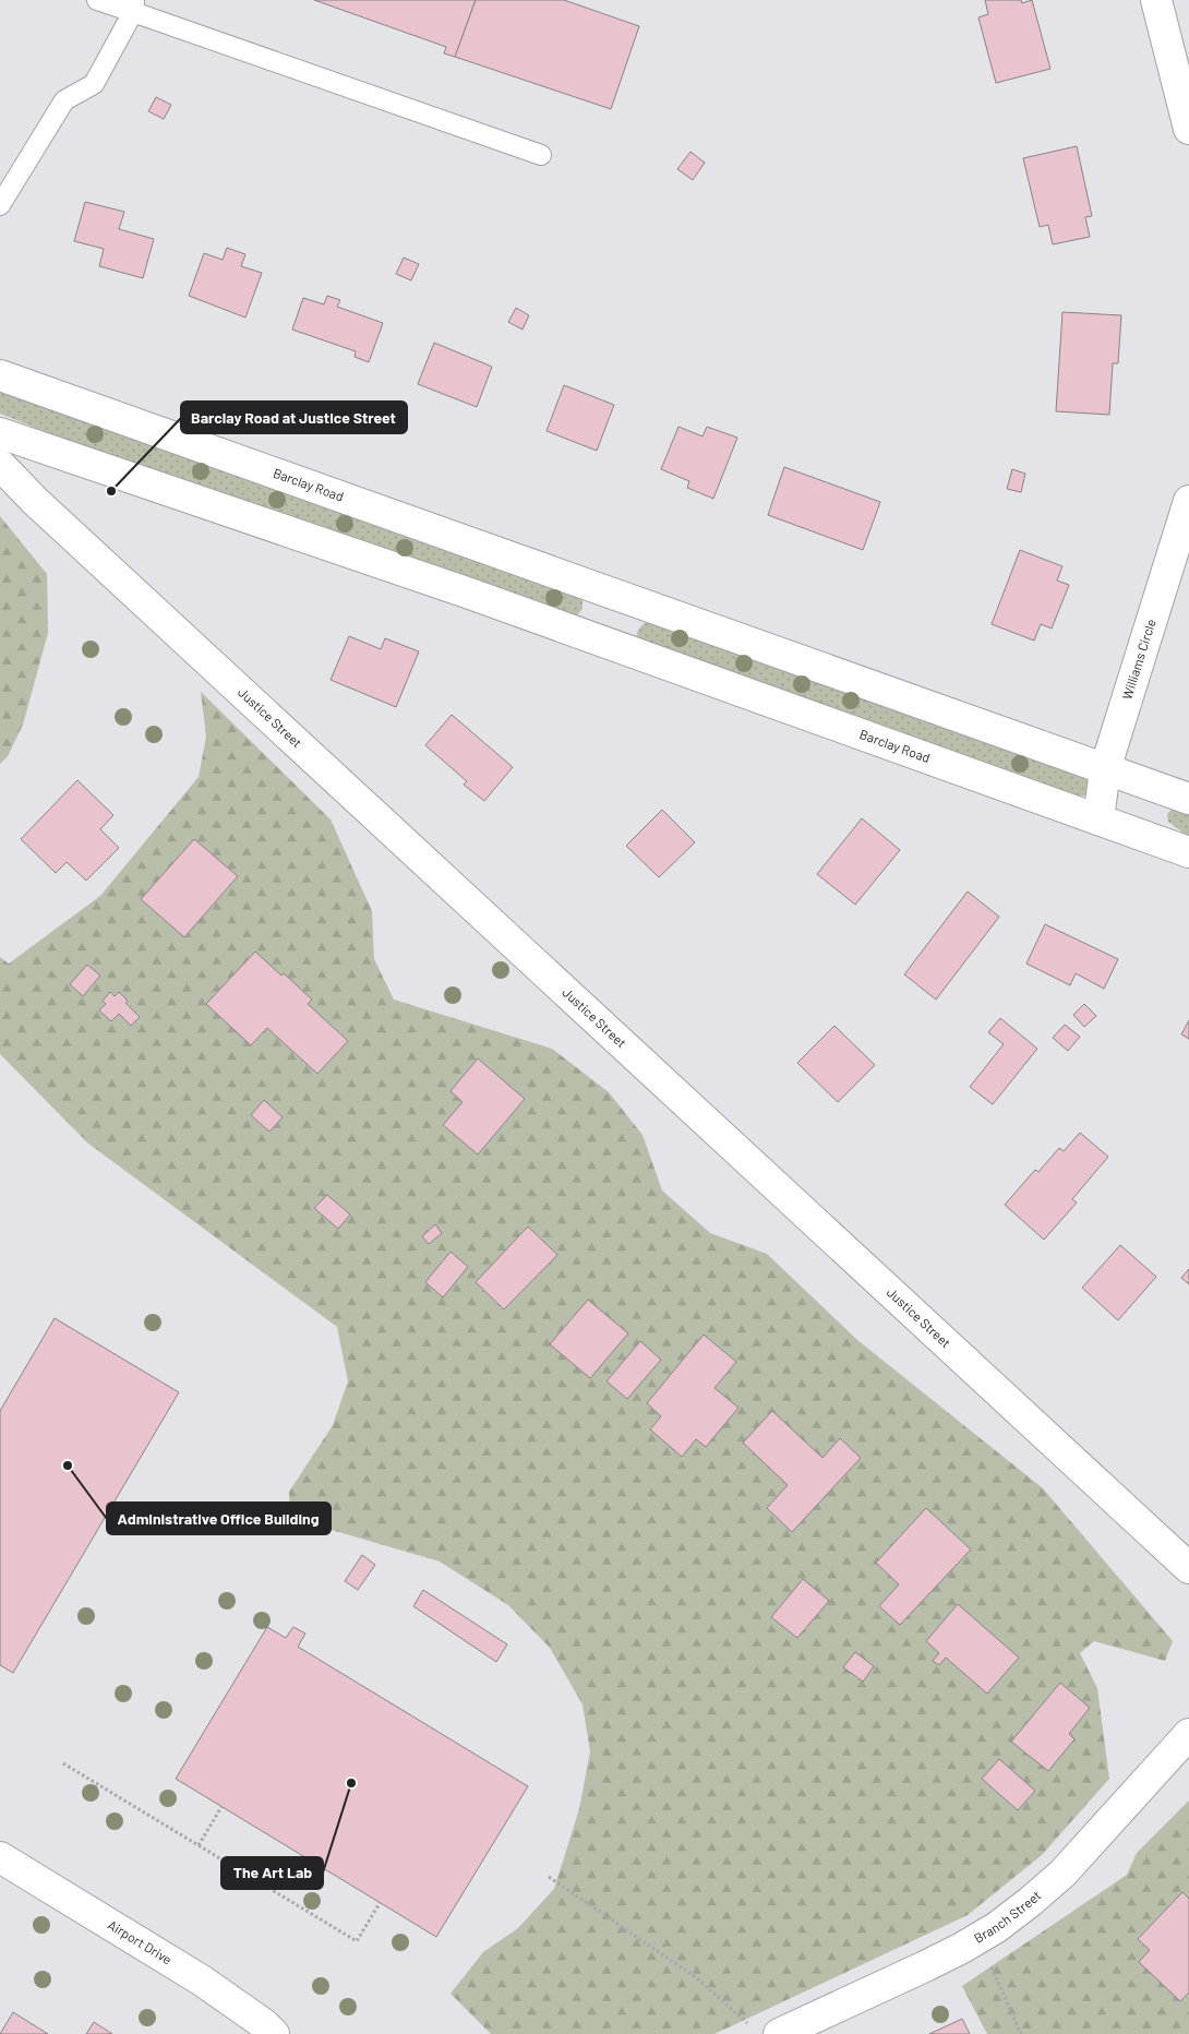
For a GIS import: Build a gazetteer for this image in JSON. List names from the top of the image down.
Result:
{
  "streets": {
    "street": [
      "Barclay Road",
      "Williams Circle",
      "Justice Street",
      "Branch Street",
      "Airport Drive"
    ]
  },
  "crossings": [
    ["Barclay Road", "Williams Circle"]
  ],
  "places": ["Barclay Road at Justice Street", "Administrative Office Building", "The Art Lab"]
}
